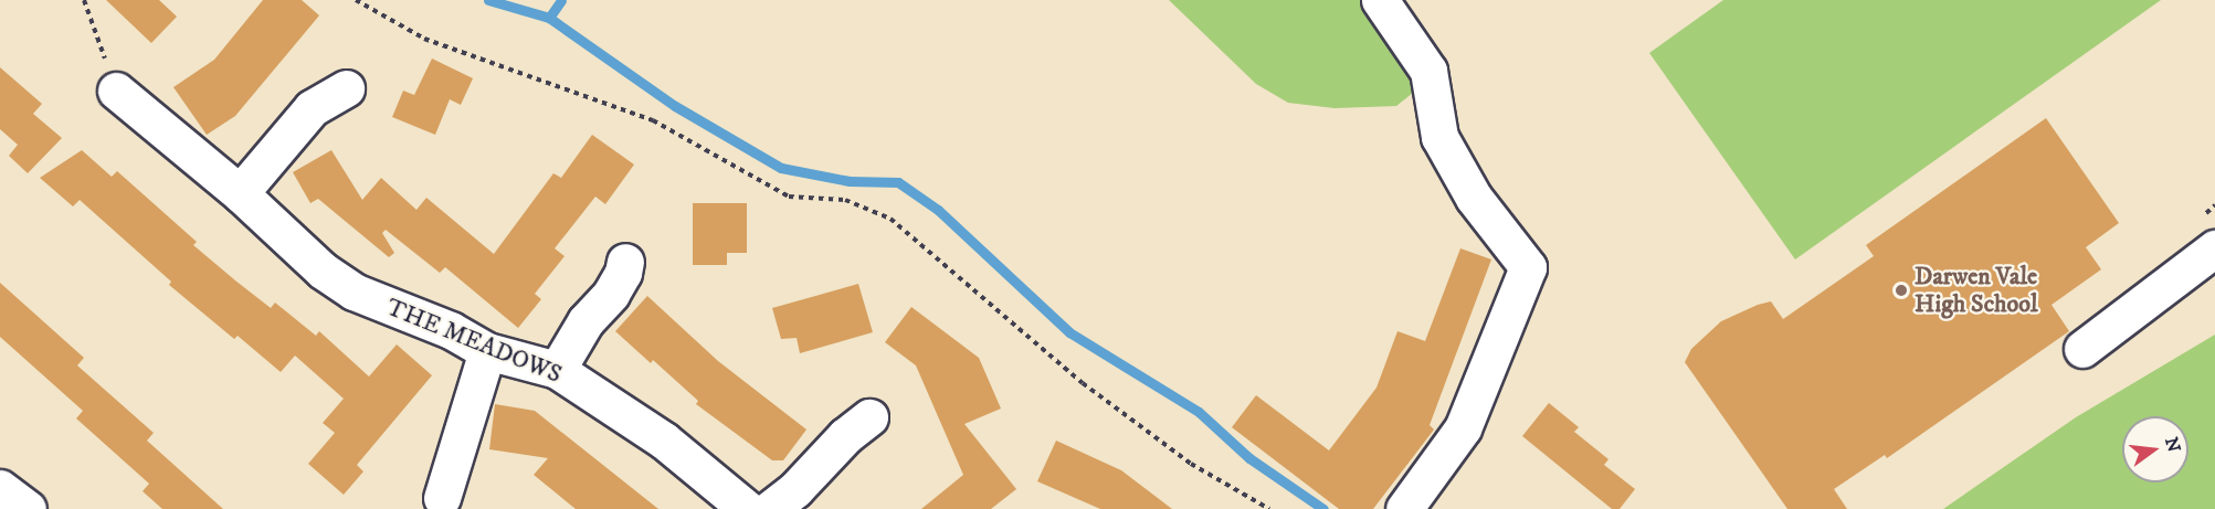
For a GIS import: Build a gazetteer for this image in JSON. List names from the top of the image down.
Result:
{
  "streets": {
    "street": ["THE MEADOWS"]
  },
  "places": ["Darwen Vale High School"],
  "north": "right"
}
